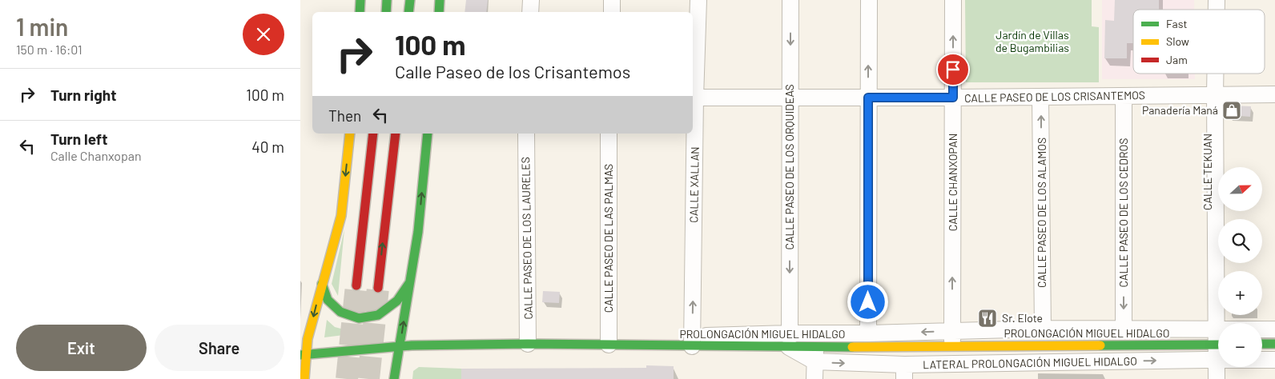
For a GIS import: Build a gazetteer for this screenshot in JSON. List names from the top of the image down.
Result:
{
  "streets": {
    "main road": ["PROLONGACIÓN MIGUEL HIDALGO"],
    "street": [
      "CALLE PASEO DE LOS CRISANTEMOS",
      "CALLE PASEO DE LOS ORQUIDEAS",
      "CALLE TEKUAN",
      "CALLE CHANXOPAN",
      "CALLE XALLAN",
      "CALLE PASEO DE LOS ALAMOS",
      "CALLE PASEO DE LOS CEDROS",
      "CALLE PASEO DE LOS LAURELES",
      "CALLE PASEO DE LAS PALMAS",
      "LATERAL PROLONGACIÓN MIGUEL HIDALGO"
    ]
  },
  "crossings": [
    ["CALLE PASEO DE LOS CRISANTEMOS", "CALLE PASEO DE LOS ORQUIDEAS"],
    ["CALLE PASEO DE LOS CRISANTEMOS", "CALLE TEKUAN"],
    ["CALLE PASEO DE LOS CRISANTEMOS", "CALLE CHANXOPAN"],
    ["CALLE PASEO DE LOS CRISANTEMOS", "CALLE XALLAN"],
    ["CALLE PASEO DE LOS CRISANTEMOS", "CALLE PASEO DE LOS ALAMOS"],
    ["CALLE PASEO DE LOS CRISANTEMOS", "CALLE PASEO DE LOS CEDROS"],
    ["CALLE PASEO DE LOS ORQUIDEAS", "LATERAL PROLONGACIÓN MIGUEL HIDALGO"],
    ["CALLE TEKUAN", "PROLONGACIÓN MIGUEL HIDALGO"],
    ["CALLE TEKUAN", "LATERAL PROLONGACIÓN MIGUEL HIDALGO"],
    ["CALLE CHANXOPAN", "PROLONGACIÓN MIGUEL HIDALGO"],
    ["CALLE CHANXOPAN", "LATERAL PROLONGACIÓN MIGUEL HIDALGO"],
    ["PROLONGACIÓN MIGUEL HIDALGO", "LATERAL PROLONGACIÓN MIGUEL HIDALGO"]
  ],
  "one_way": ["CALLE XALLAN", "CALLE PASEO DE LOS ALAMOS", "CALLE PASEO DE LOS CEDROS"],
  "parks": ["Jardín de Villas de Bugambilias"],
  "places": {
    "shop": ["Panadería Maná"],
    "restaurant": ["Sr. Elote"]
  },
  "legend": ["Fast", "Slow", "Jam"],
  "north": "right",
  "page": {
    "heading": ["1 min", "150 m · 16:01"],
    "turn": ["100 m", "Calle Paseo de los Crisantemos"],
    "list": [
      {
        "name": "Turn right",
        "value": "100 m"
      },
      {
        "name": "Turn left",
        "note": "Calle Chanxopan",
        "value": "40 m"
      }
    ],
    "then": "Then",
    "map_buttons": ["+", "−"],
    "buttons": ["Exit", "Share"]
  }
}
